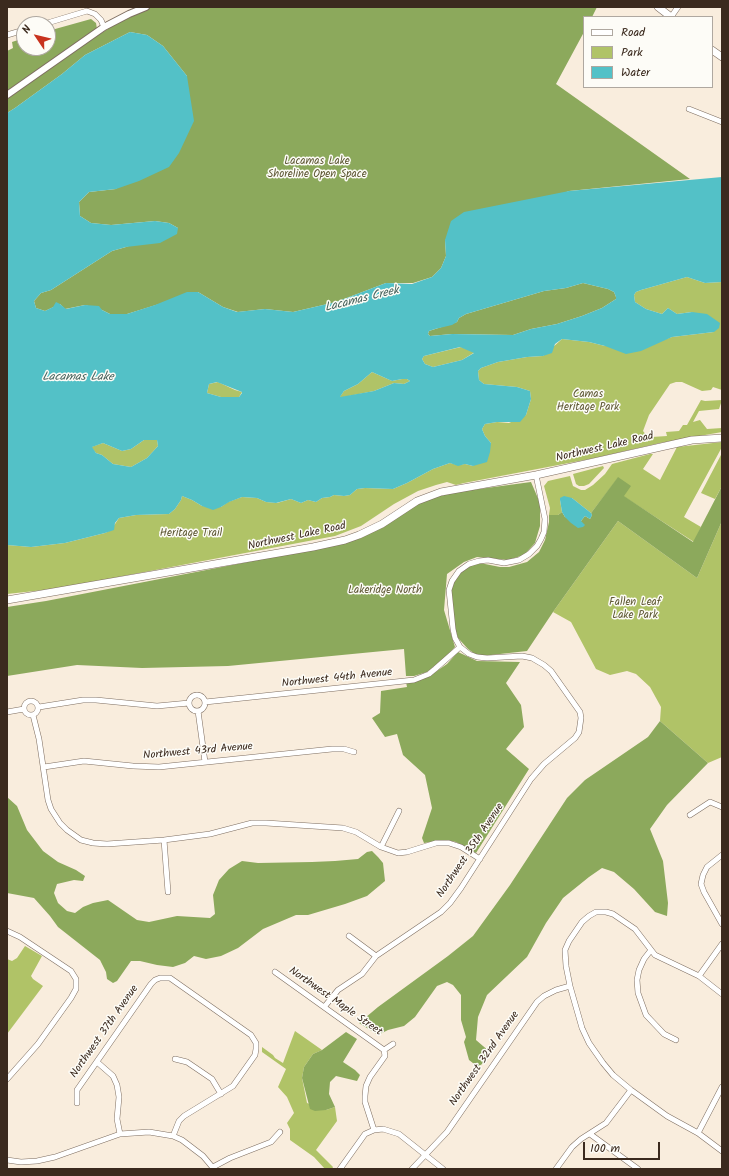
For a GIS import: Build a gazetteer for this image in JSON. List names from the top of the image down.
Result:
{
  "streets": {
    "main road": ["Northwest Lake Road"],
    "street": [
      "Northwest 44th Avenue",
      "Northwest 43rd Avenue",
      "Northwest 35th Avenue",
      "Northwest Maple Street",
      "Northwest 37th Avenue",
      "Northwest 32nd Avenue"
    ]
  },
  "crossings": [
    ["Northwest 44th Avenue", "Northwest 35th Avenue"],
    ["Northwest 35th Avenue", "Northwest Maple Street"]
  ],
  "water": ["Lacamas Creek", "Lacamas Lake"],
  "parks": [
    "Lacamas Lake Shoreline Open Space",
    "Camas Heritage Park",
    "Heritage Trail",
    "Lakeridge North",
    "Fallen Leaf Lake Park"
  ],
  "legend": ["Road", "Park", "Water"],
  "scale_bar": "100 m",
  "north": "top left"
}
